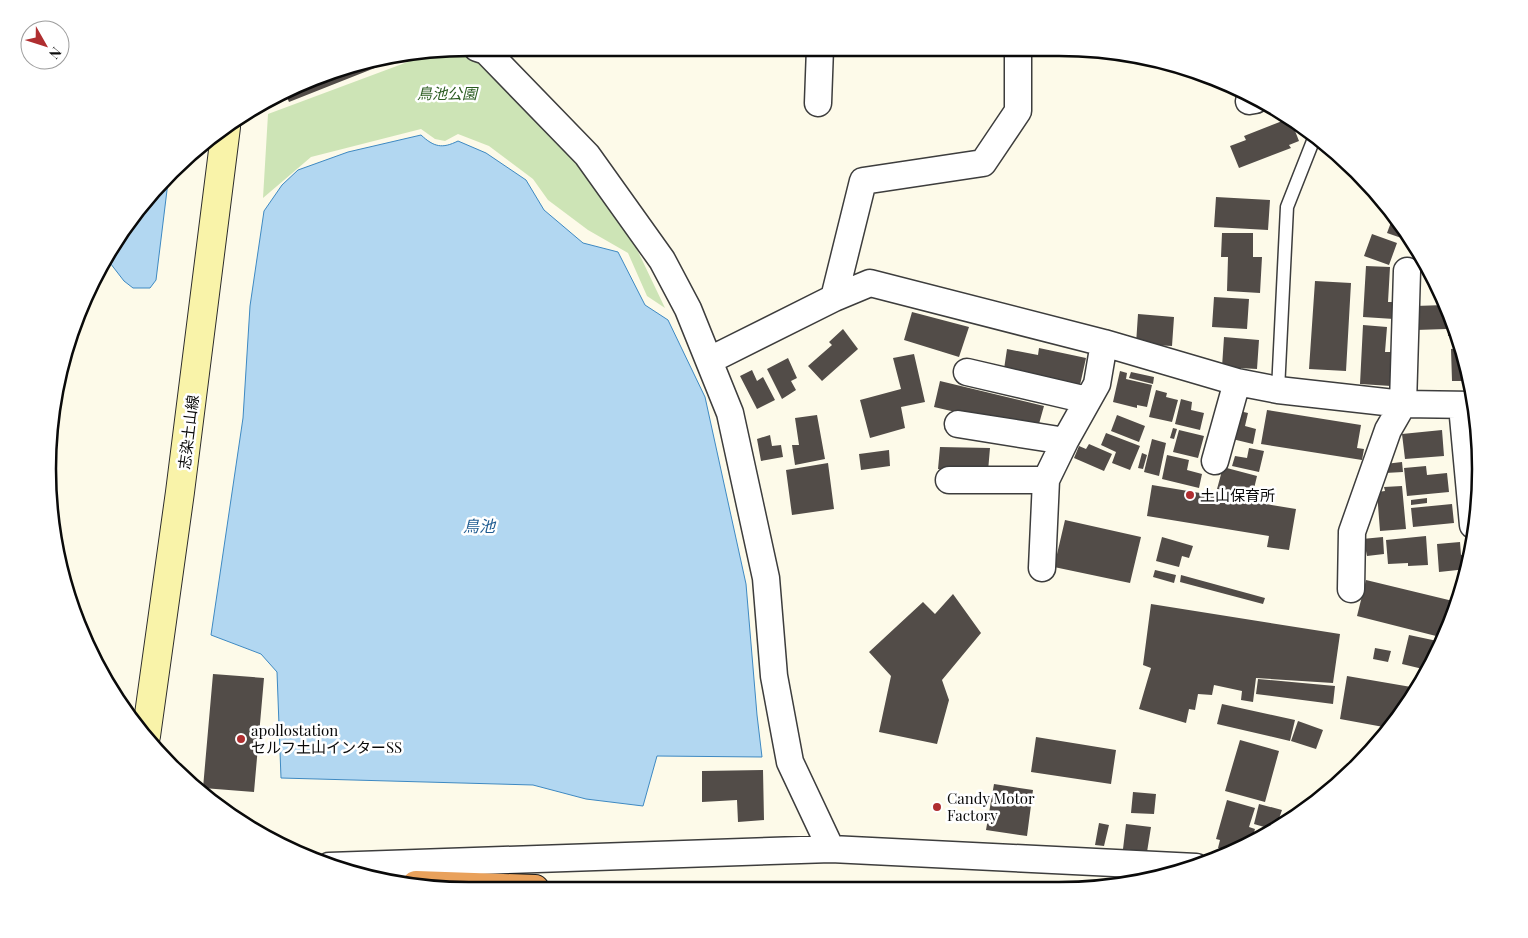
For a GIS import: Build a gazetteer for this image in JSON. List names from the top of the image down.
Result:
{
  "streets": {
    "main road": ["志染土山線"]
  },
  "water": ["鳥池"],
  "parks": ["鳥池公園"],
  "places": ["土山保育所", "apollostation セルフ土山インターSS", "Candy Motor Factory"],
  "north": "bottom right"
}
